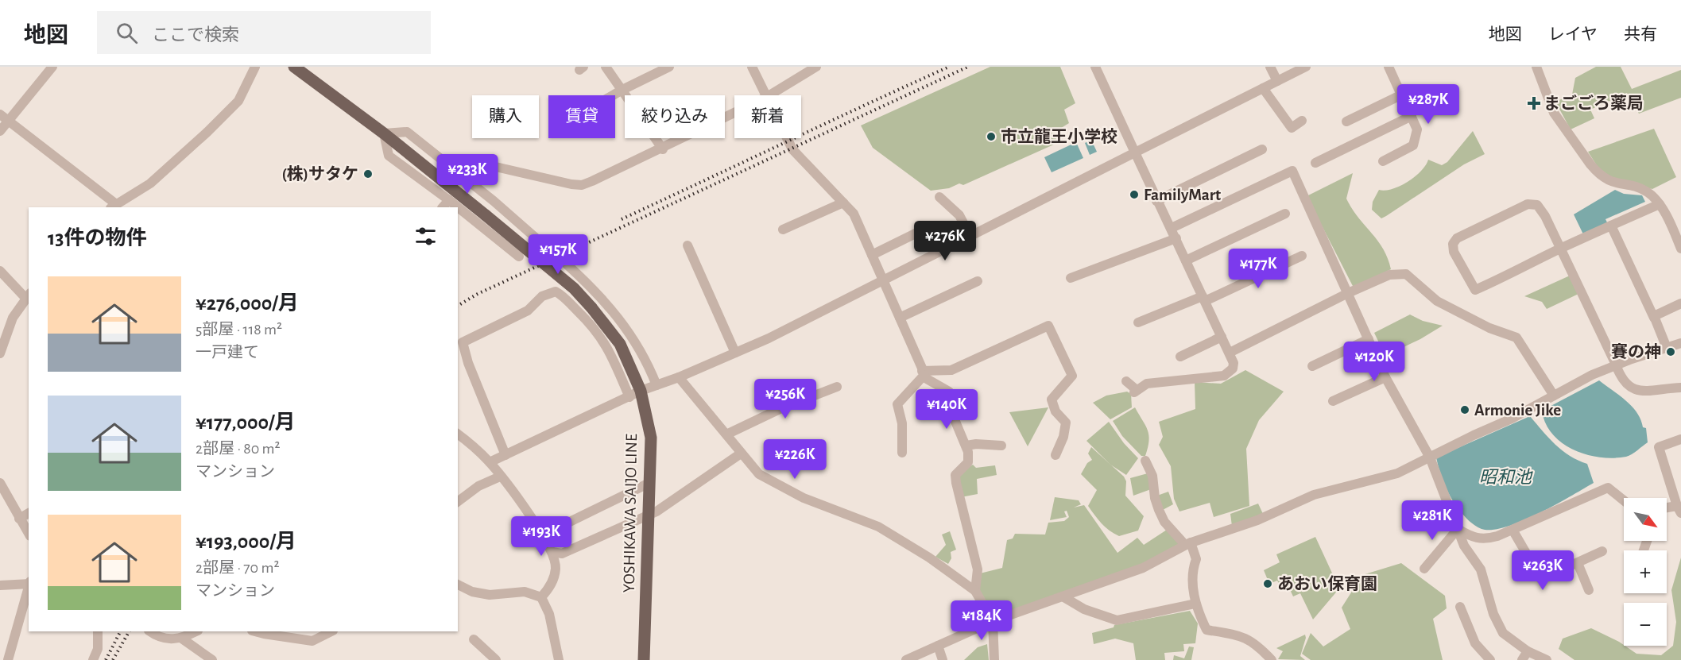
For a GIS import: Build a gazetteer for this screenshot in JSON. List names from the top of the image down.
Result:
{
  "streets": {
    "main road": ["YOSHIKAWA SAIJO LINE"]
  },
  "water": ["昭和池"],
  "places": {
    "health": ["まごごろ薬局"],
    "other": [
      "市立龍王小学校",
      "(株)サタケ",
      "FamilyMart",
      "賽の神",
      "Armonie Jike",
      "あおい保育園"
    ]
  },
  "north": "bottom right",
  "page": {
    "header": "地図",
    "search": "ここで検索",
    "nav": ["地図", "レイヤ", "共有"],
    "price": [
      "¥287K",
      "¥233K",
      "¥276K",
      "¥157K",
      "¥177K",
      "¥120K",
      "¥256K",
      "¥140K",
      "¥226K",
      "¥281K",
      "¥193K",
      "¥263K",
      "¥184K"
    ],
    "chip": [
      "購入",
      "賃貸",
      "絞り込み",
      "新着"
    ],
    "heading": "13件の物件",
    "list": [
      {
        "name": "¥276,000/月",
        "note": "5部屋 · 118 m² · 一戸建て"
      },
      {
        "name": "¥177,000/月",
        "note": "2部屋 · 80 m² · マンション"
      },
      {
        "name": "¥193,000/月",
        "note": "2部屋 · 70 m² · マンション"
      }
    ],
    "map_buttons": ["+", "−"]
  }
}
